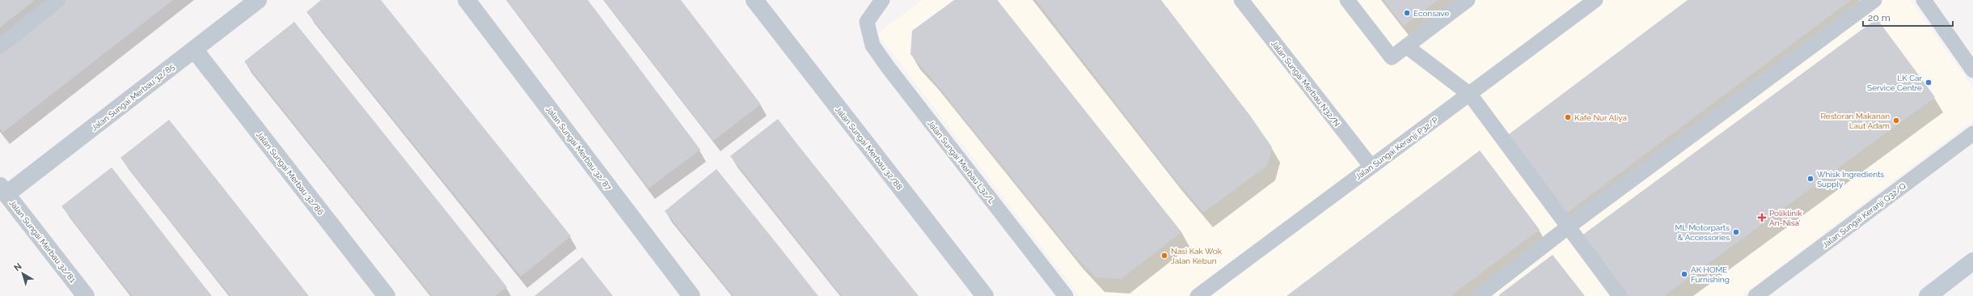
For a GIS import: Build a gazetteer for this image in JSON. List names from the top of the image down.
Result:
{
  "streets": {
    "street": [
      "Jalan Sungai Merbau 32/85",
      "Jalan Sungai Merbau 32/87",
      "Jalan Sungai Merbau 32/88",
      "Jalan Sungai Merbau 32/86",
      "Jalan Sungai Merbau 32/81"
    ],
    "lane": [
      "Jalan Sungai Merbau N32/N",
      "Jalan Sungai Keranji P32/P",
      "Jalan Sungai Merbau L32/L",
      "Jalan Sungai Keranji Q32/Q"
    ]
  },
  "crossings": [
    ["Jalan Sungai Merbau N32/N", "Jalan Sungai Keranji P32/P"],
    ["Jalan Sungai Merbau 32/85", "Jalan Sungai Merbau 32/86"],
    ["Jalan Sungai Merbau 32/85", "Jalan Sungai Merbau 32/81"]
  ],
  "places": {
    "other": [
      "Econsave",
      "LK Car Service Centre",
      "Kafe Nur Aliya",
      "Restoran Makanan Laut Adam",
      "Whisk Ingredients Supply",
      "ML Motorparts & Accessories",
      "Nasi Kak Wok Jalan Kebun",
      "AK HOME Furnishing"
    ],
    "health": ["Poliklinik An-Nisa'"]
  },
  "scale_bar": "20 m",
  "north": "top left"
}
